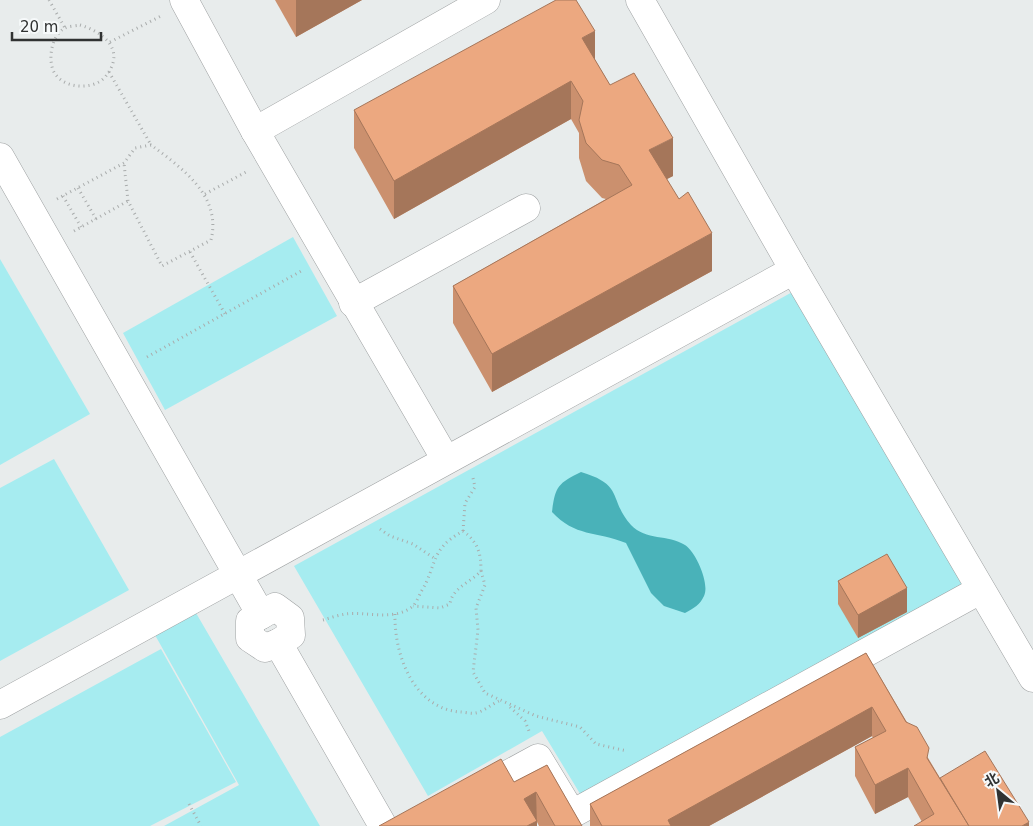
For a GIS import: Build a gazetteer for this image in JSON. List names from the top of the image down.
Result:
{
  "scale_bar": "20 m",
  "north": "top left"
}
